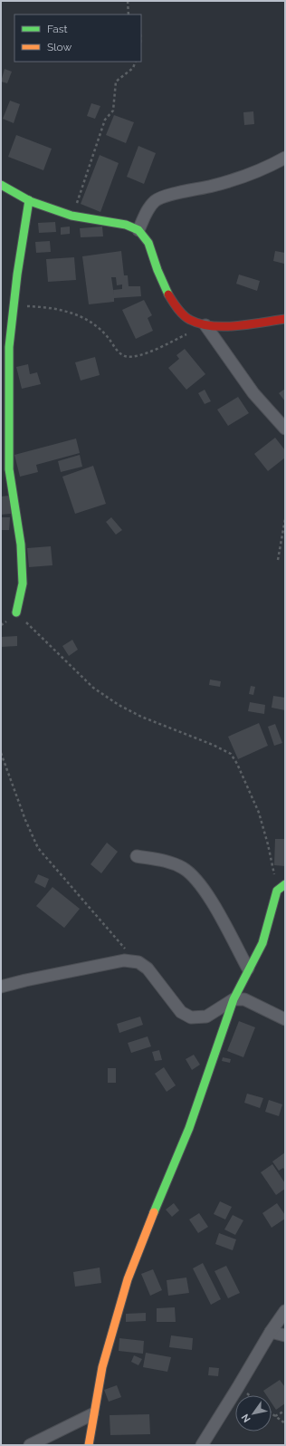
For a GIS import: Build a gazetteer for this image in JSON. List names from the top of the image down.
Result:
{
  "legend": ["Fast", "Slow"],
  "north": "bottom left"
}
